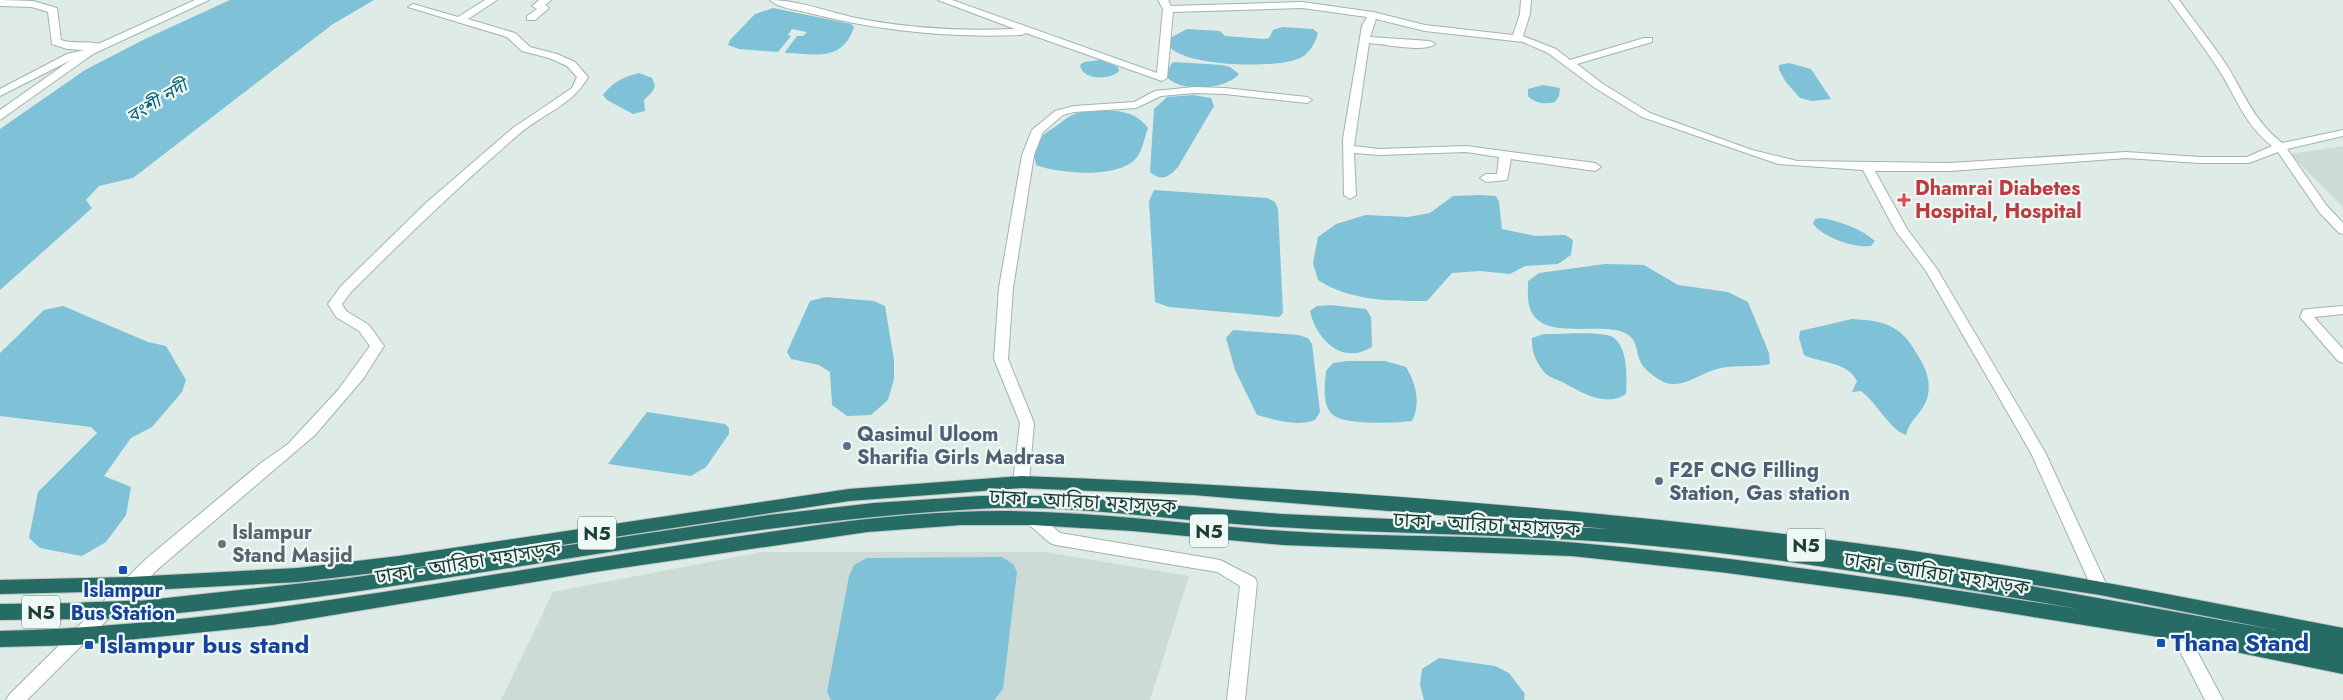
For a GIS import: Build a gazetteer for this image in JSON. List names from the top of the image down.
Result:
{
  "streets": {
    "highway": ["ঢাকা - আরিচা মহাসড়ক", "N5"]
  },
  "crossings": [
    ["ঢাকা - আরিচা মহাসড়ক", "N5"]
  ],
  "water": ["বংশী নদী"],
  "places": {
    "health": ["Dhamrai Diabetes Hospital, Hospital"],
    "other": ["Qasimul Uloom Sharifia Girls Madrasa", "F2F CNG Filling Station, Gas station", "Islampur Stand Masjid"],
    "transit": ["Islampur Bus Station", "Thana Stand", "Islampur bus stand"]
  }
}
